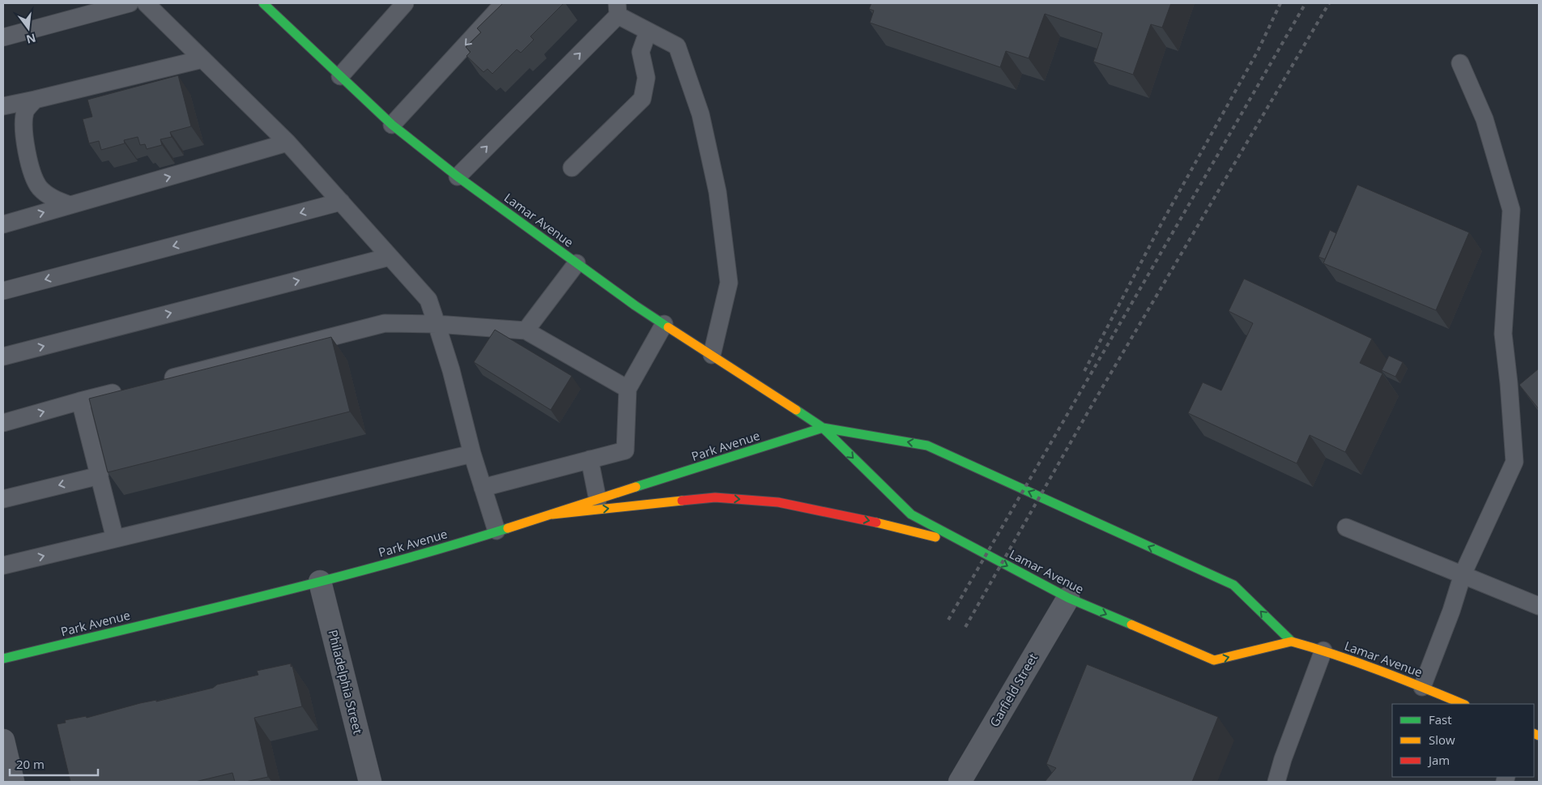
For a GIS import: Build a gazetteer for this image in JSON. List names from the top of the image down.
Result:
{
  "streets": {
    "main road": ["Lamar Avenue", "Park Avenue"],
    "street": ["Philadelphia Street", "Garfield Street"]
  },
  "crossings": [
    ["Lamar Avenue", "Park Avenue"],
    ["Lamar Avenue", "Garfield Street"],
    ["Park Avenue", "Philadelphia Street"]
  ],
  "legend": ["Fast", "Slow", "Jam"],
  "scale_bar": "20 m",
  "north": "bottom"
}
